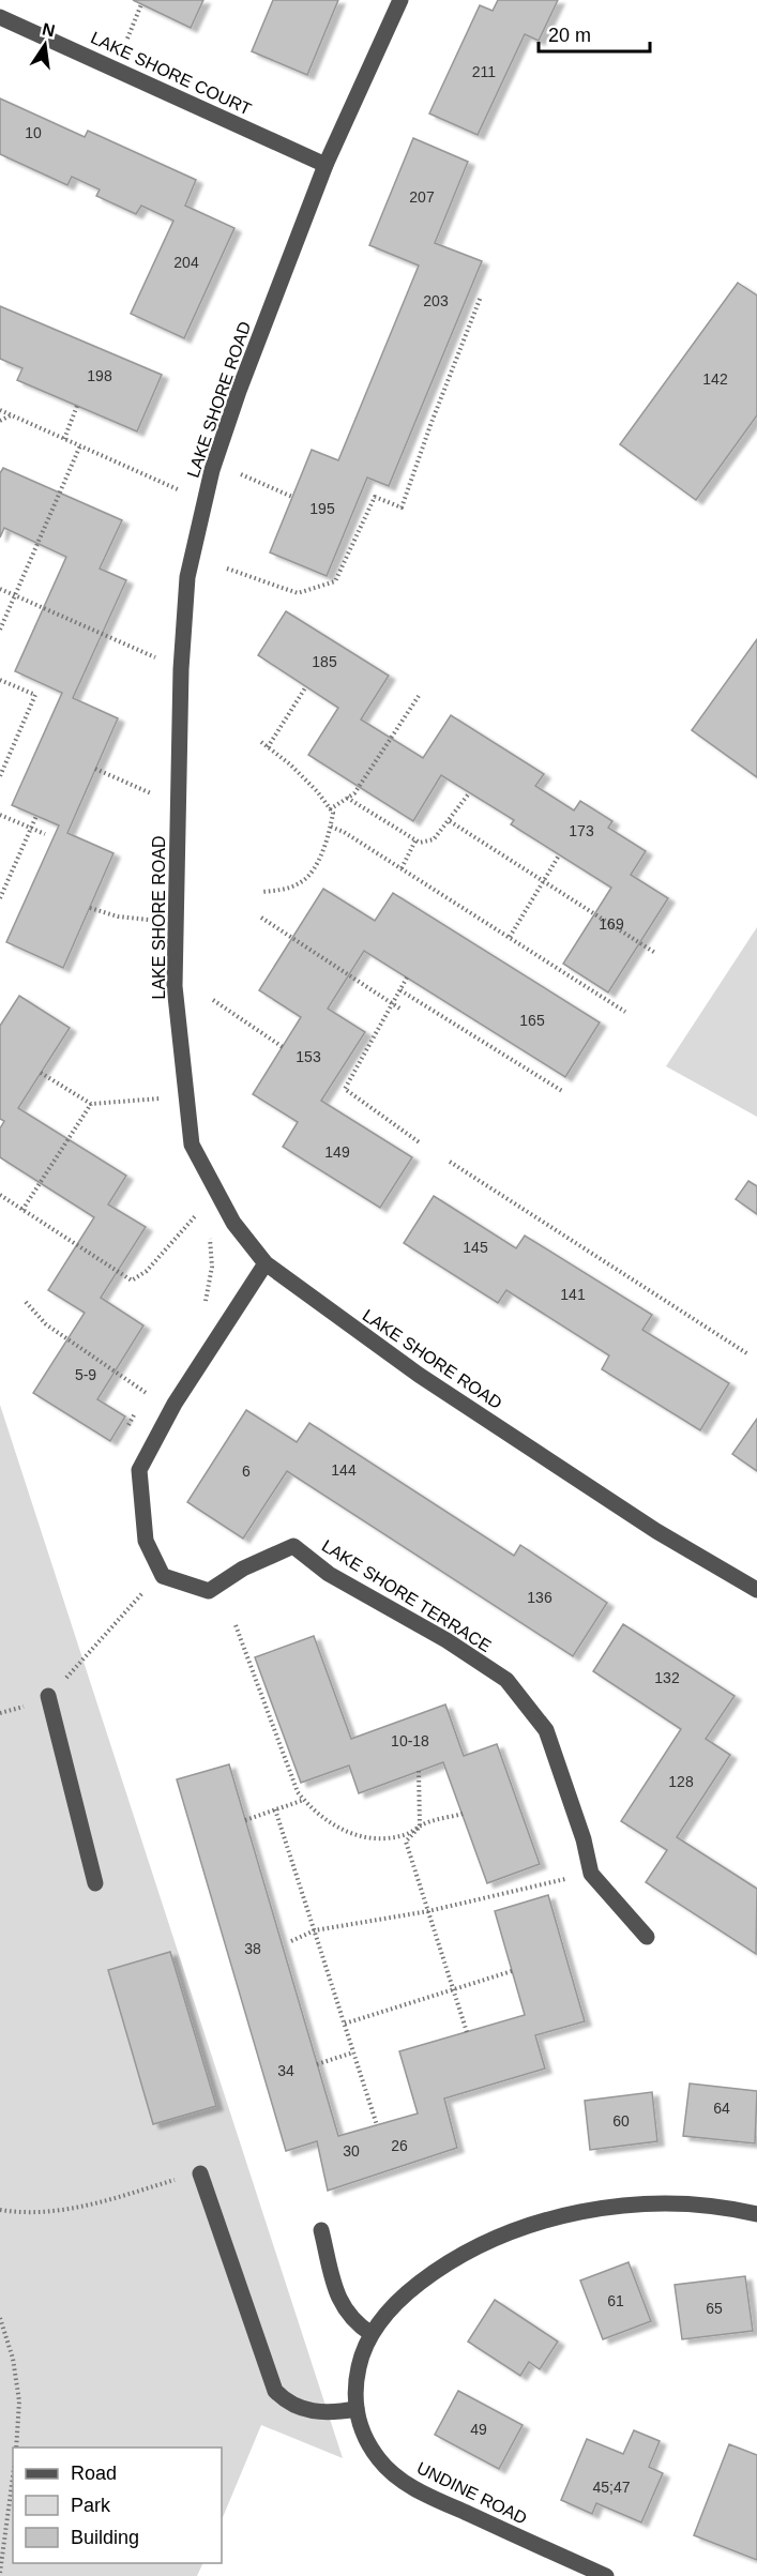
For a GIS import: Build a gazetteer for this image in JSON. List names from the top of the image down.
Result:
{
  "streets": {
    "street": [
      "LAKE SHORE COURT",
      "LAKE SHORE ROAD",
      "LAKE SHORE TERRACE",
      "UNDINE ROAD"
    ]
  },
  "crossings": [
    ["LAKE SHORE COURT", "LAKE SHORE ROAD"]
  ],
  "house_numbers": [
    "211",
    "10",
    "207",
    "204",
    "203",
    "198",
    "142",
    "195",
    "185",
    "173",
    "169",
    "165",
    "153",
    "149",
    "145",
    "141",
    "5-9",
    "144",
    "6",
    "136",
    "132",
    "10-18",
    "128",
    "38",
    "34",
    "64",
    "60",
    "26",
    "30",
    "61",
    "65",
    "49",
    "45;47"
  ],
  "legend": ["Road", "Park", "Building"],
  "scale_bar": "20 m",
  "north": "top"
}
